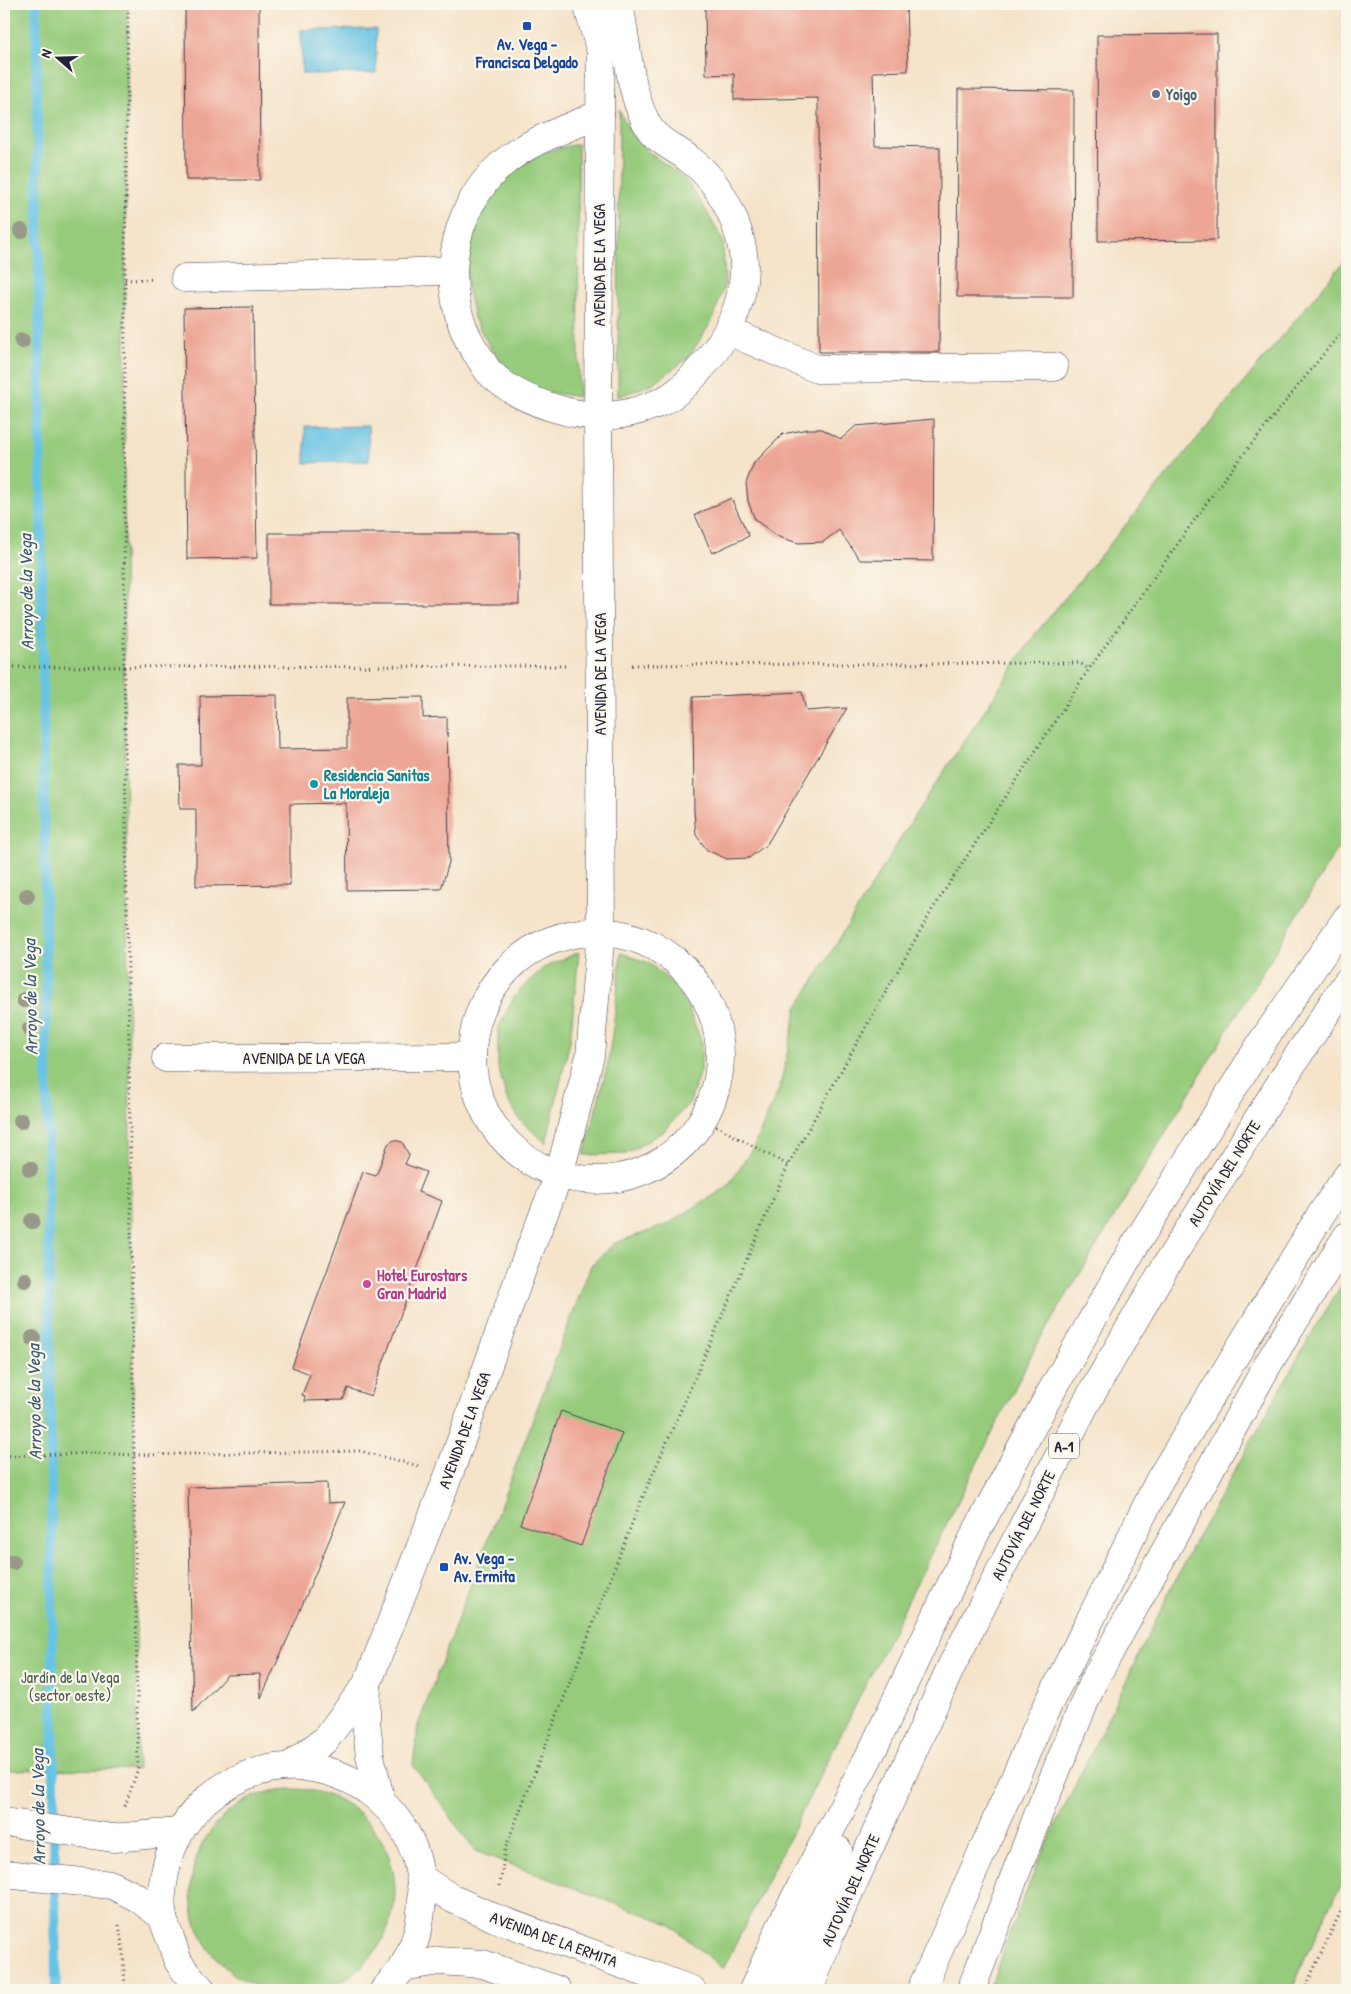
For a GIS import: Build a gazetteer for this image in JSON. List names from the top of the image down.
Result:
{
  "streets": {
    "main road": [
      "AVENIDA DE LA VEGA",
      "AUTOVÍA DEL NORTE",
      "A-1",
      "AVENIDA DE LA ERMITA"
    ]
  },
  "water": ["Arroyo de la Vega"],
  "parks": ["Jardín de la Vega (sector oeste)"],
  "places": {
    "transit": ["Av. Vega - Francisca Delgado", "Av. Vega - Av. Ermita"],
    "other": ["Yoigo", "Residencia Sanitas La Moraleja", "Hotel Eurostars Gran Madrid"]
  },
  "north": "left"
}
